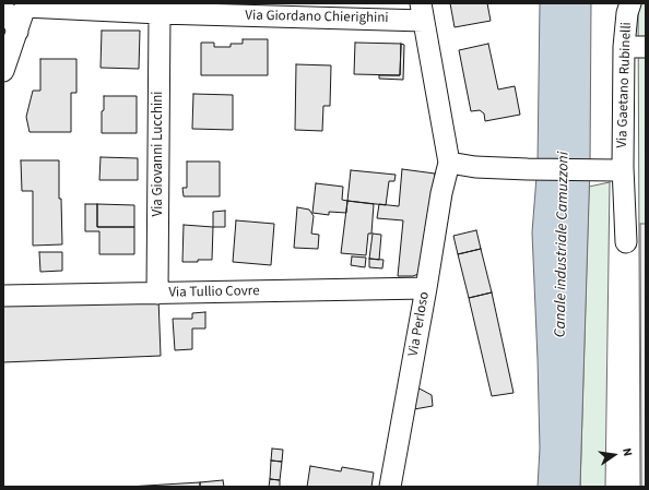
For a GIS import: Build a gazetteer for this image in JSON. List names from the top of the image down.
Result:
{
  "streets": {
    "street": [
      "Via Giordano Chierighini",
      "Via Gaetano Rubinelli",
      "Via Giovanni Lucchini",
      "Via Tullio Covre",
      "Via Perloso"
    ]
  },
  "crossings": [
    ["Via Giordano Chierighini", "Via Giovanni Lucchini"],
    ["Via Giordano Chierighini", "Via Perloso"],
    ["Via Giovanni Lucchini", "Via Tullio Covre"],
    ["Via Tullio Covre", "Via Perloso"]
  ],
  "water": ["Canale industriale Camuzzoni"],
  "north": "right"
}
